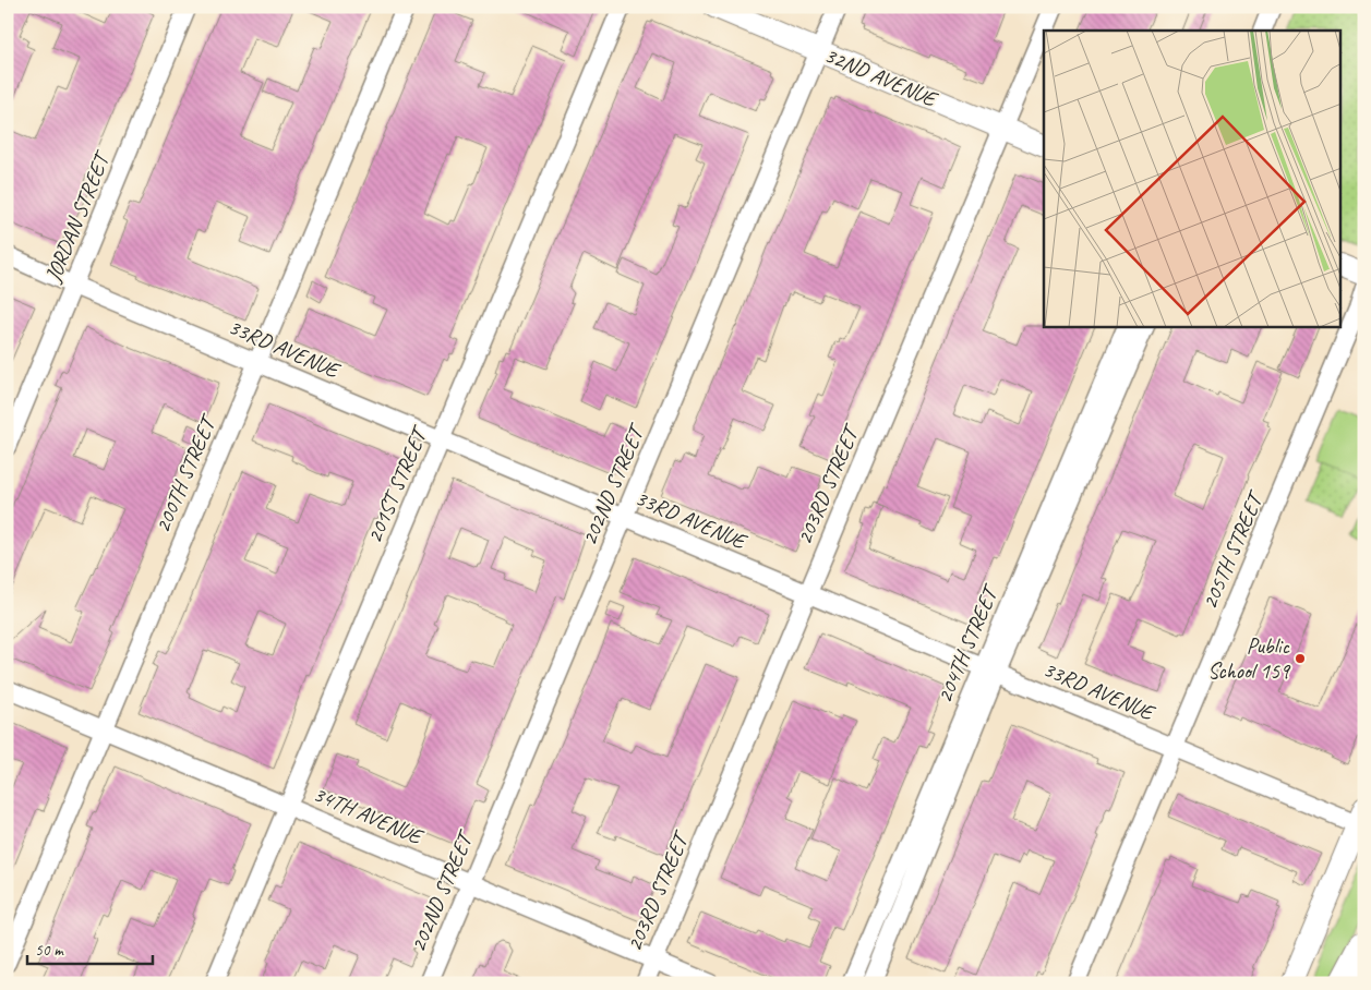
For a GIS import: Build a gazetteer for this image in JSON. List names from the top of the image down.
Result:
{
  "streets": {
    "street": [
      "32ND AVENUE",
      "JORDAN STREET",
      "33RD AVENUE",
      "200TH STREET",
      "201ST STREET",
      "202ND STREET",
      "203RD STREET",
      "205TH STREET",
      "204TH STREET",
      "34TH AVENUE"
    ]
  },
  "crossings": [
    ["32ND AVENUE", "202ND STREET"],
    ["32ND AVENUE", "203RD STREET"],
    ["JORDAN STREET", "33RD AVENUE"],
    ["33RD AVENUE", "200TH STREET"],
    ["33RD AVENUE", "201ST STREET"],
    ["33RD AVENUE", "202ND STREET"],
    ["33RD AVENUE", "203RD STREET"],
    ["33RD AVENUE", "205TH STREET"],
    ["33RD AVENUE", "204TH STREET"],
    ["200TH STREET", "34TH AVENUE"],
    ["201ST STREET", "34TH AVENUE"],
    ["202ND STREET", "34TH AVENUE"],
    ["203RD STREET", "34TH AVENUE"]
  ],
  "places": ["Public School 159"],
  "scale_bar": "50 m"
}
